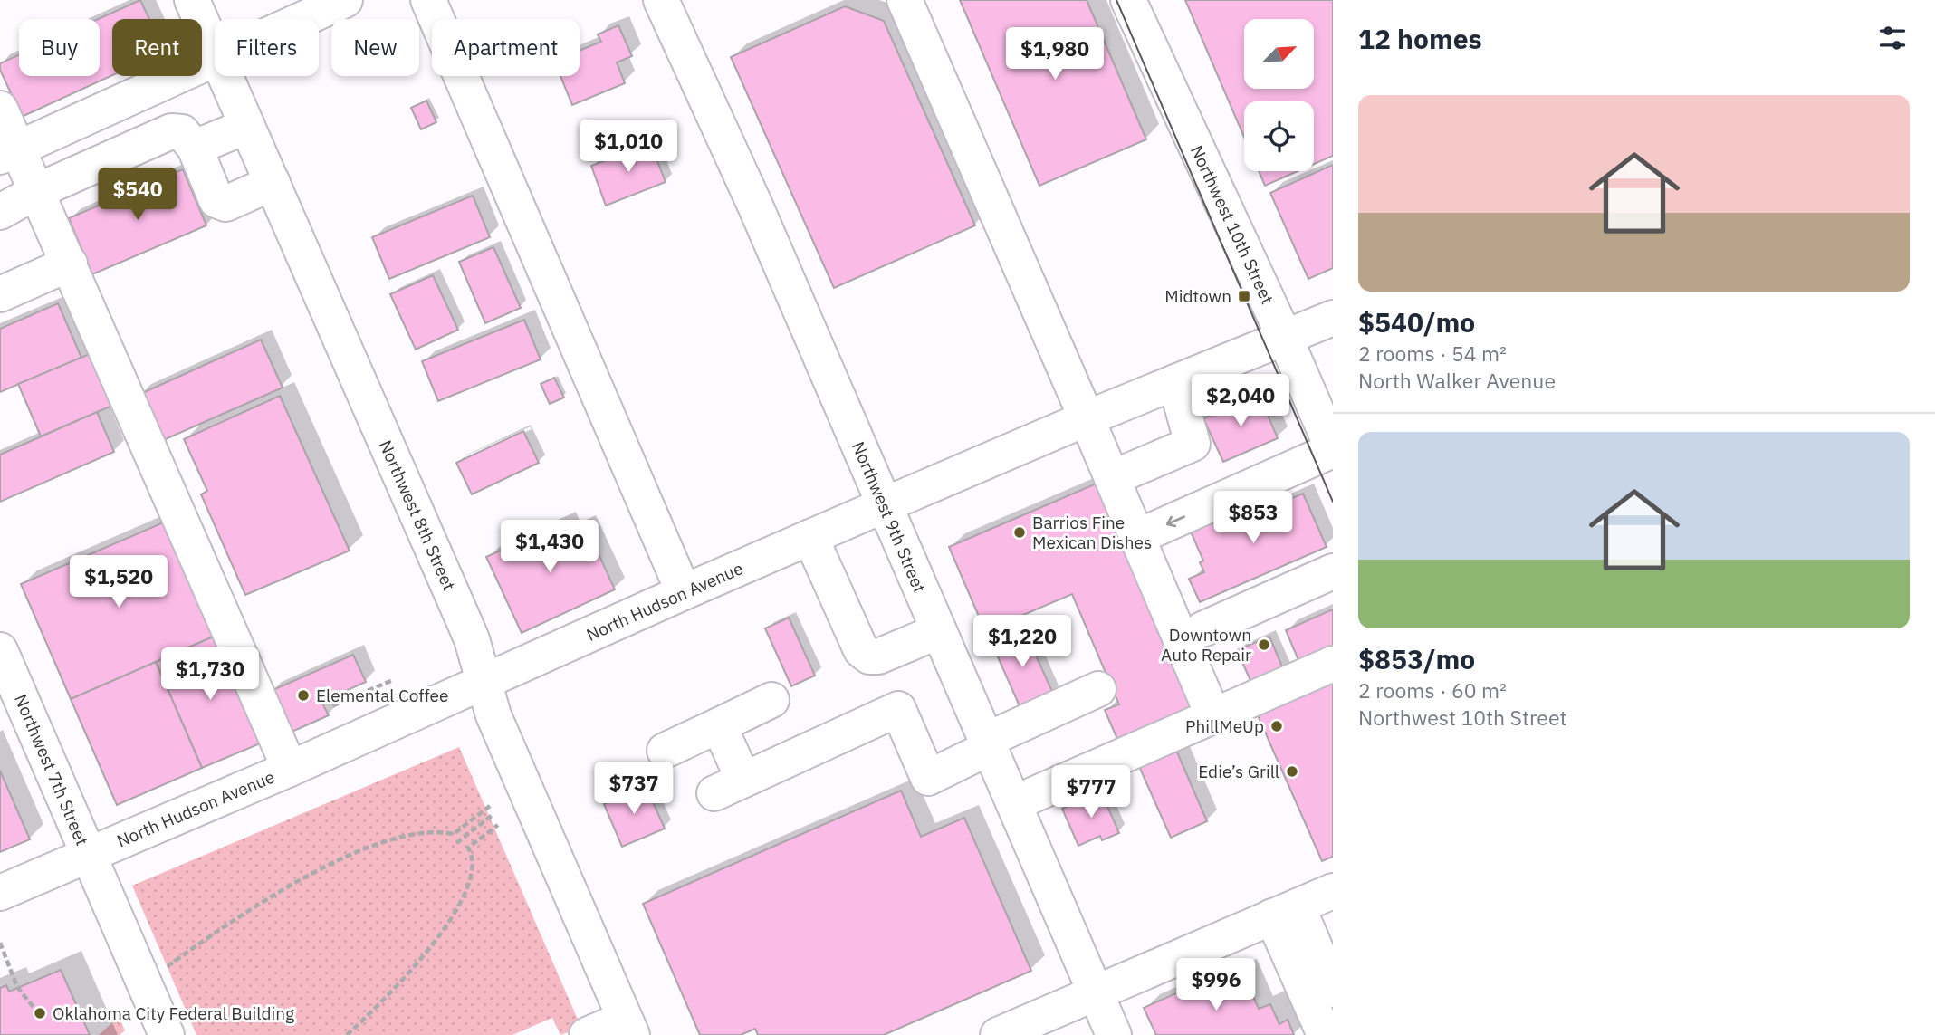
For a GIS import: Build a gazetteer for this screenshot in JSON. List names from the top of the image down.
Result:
{
  "streets": {
    "street": [
      "Northwest 10th Street",
      "Northwest 8th Street",
      "Northwest 9th Street",
      "North Hudson Avenue",
      "Northwest 7th Street"
    ]
  },
  "crossings": [
    ["Northwest 10th Street", "North Hudson Avenue"],
    ["Northwest 8th Street", "North Hudson Avenue"],
    ["Northwest 9th Street", "North Hudson Avenue"],
    ["North Hudson Avenue", "Northwest 7th Street"]
  ],
  "places": {
    "transit": ["Midtown"],
    "other": [
      "Barrios Fine Mexican Dishes",
      "Downtown Auto Repair",
      "Elemental Coffee",
      "PhillMeUp",
      "Edie’s Grill",
      "Oklahoma City Federal Building"
    ]
  },
  "north": "top right",
  "page": {
    "heading": "12 homes",
    "chip": [
      "Buy",
      "Rent",
      "Filters",
      "New",
      "Apartment"
    ],
    "price": [
      "$1,980",
      "$1,010",
      "$540",
      "$2,040",
      "$853",
      "$1,430",
      "$1,520",
      "$1,220",
      "$1,730",
      "$737",
      "$777",
      "$996"
    ],
    "list": [
      {
        "name": "$540/mo",
        "note": "2 rooms · 54 m² · North Walker Avenue"
      },
      {
        "name": "$853/mo",
        "note": "2 rooms · 60 m² · Northwest 10th Street"
      }
    ]
  }
}
